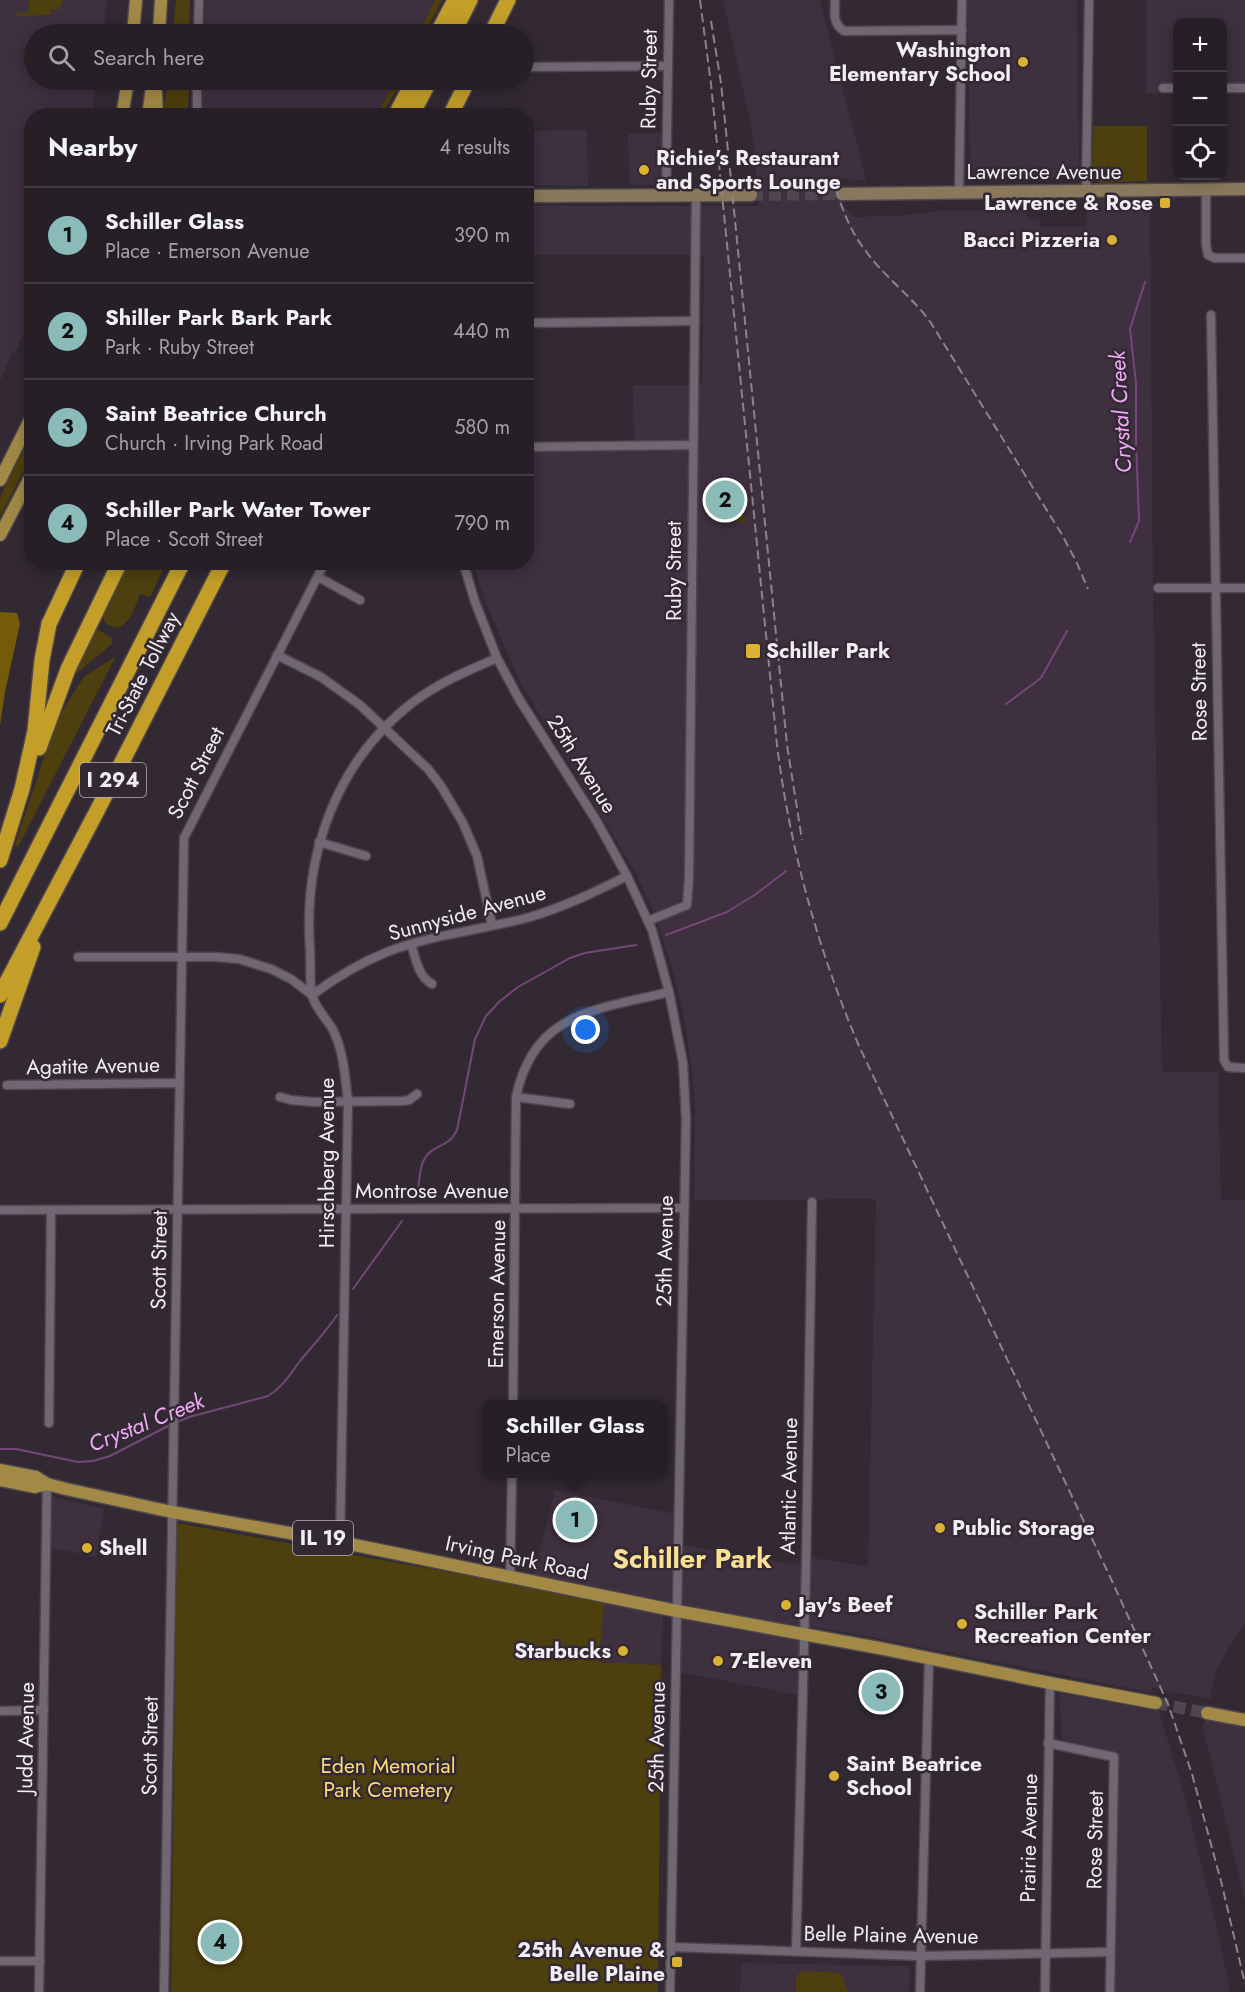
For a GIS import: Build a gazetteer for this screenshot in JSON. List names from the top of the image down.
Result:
{
  "streets": {
    "highway": ["Tri-State Tollway", "I 294"],
    "main road": ["Lawrence Avenue", "IL 19", "Irving Park Road"],
    "street": [
      "Ruby Street",
      "Rose Street",
      "25th Avenue",
      "Scott Street",
      "Sunnyside Avenue",
      "Agatite Avenue",
      "Hirschberg Avenue",
      "Montrose Avenue",
      "Emerson Avenue",
      "Atlantic Avenue",
      "Judd Avenue",
      "Prairie Avenue",
      "Belle Plaine Avenue"
    ]
  },
  "crossings": [
    ["Ruby Street", "25th Avenue"],
    ["Rose Street", "Prairie Avenue"],
    ["Rose Street", "Belle Plaine Avenue"],
    ["25th Avenue", "Sunnyside Avenue"],
    ["25th Avenue", "Hirschberg Avenue"],
    ["25th Avenue", "Montrose Avenue"],
    ["25th Avenue", "Emerson Avenue"],
    ["25th Avenue", "Irving Park Road"],
    ["25th Avenue", "Belle Plaine Avenue"],
    ["Scott Street", "Agatite Avenue"],
    ["Scott Street", "Montrose Avenue"],
    ["Scott Street", "Irving Park Road"],
    ["Sunnyside Avenue", "Hirschberg Avenue"],
    ["Hirschberg Avenue", "Montrose Avenue"],
    ["Hirschberg Avenue", "Irving Park Road"],
    ["Montrose Avenue", "Emerson Avenue"],
    ["Atlantic Avenue", "Irving Park Road"],
    ["Atlantic Avenue", "Belle Plaine Avenue"],
    ["Irving Park Road", "Judd Avenue"],
    ["Irving Park Road", "Prairie Avenue"],
    ["Prairie Avenue", "Belle Plaine Avenue"]
  ],
  "districts": ["Schiller Park"],
  "water": ["Crystal Creek"],
  "parks": ["Eden Memorial Park Cemetery"],
  "places": {
    "other": [
      "Washington Elementary School",
      "Richie's Restaurant and Sports Lounge",
      "Bacci Pizzeria",
      "Public Storage",
      "Shell",
      "Jay's Beef",
      "Schiller Park Recreation Center",
      "Starbucks",
      "7-Eleven",
      "Saint Beatrice School"
    ],
    "transit": ["Lawrence & Rose", "Schiller Park", "25th Avenue & Belle Plaine"]
  },
  "page": {
    "map_buttons": ["+", "−"],
    "search": "Search here",
    "heading": ["Nearby", "4 results"],
    "list": [
      {
        "mark": "1",
        "name": "Schiller Glass",
        "note": "Place · Emerson Avenue",
        "value": "390 m"
      },
      {
        "mark": "2",
        "name": "Shiller Park Bark Park",
        "note": "Park · Ruby Street",
        "value": "440 m"
      },
      {
        "mark": "3",
        "name": "Saint Beatrice Church",
        "note": "Church · Irving Park Road",
        "value": "580 m"
      },
      {
        "mark": "4",
        "name": "Schiller Park Water Tower",
        "note": "Place · Scott Street",
        "value": "790 m"
      }
    ],
    "pins": [
      "2",
      "1",
      "3",
      "4"
    ],
    "popup": ["Schiller Glass", "Place"]
  }
}
